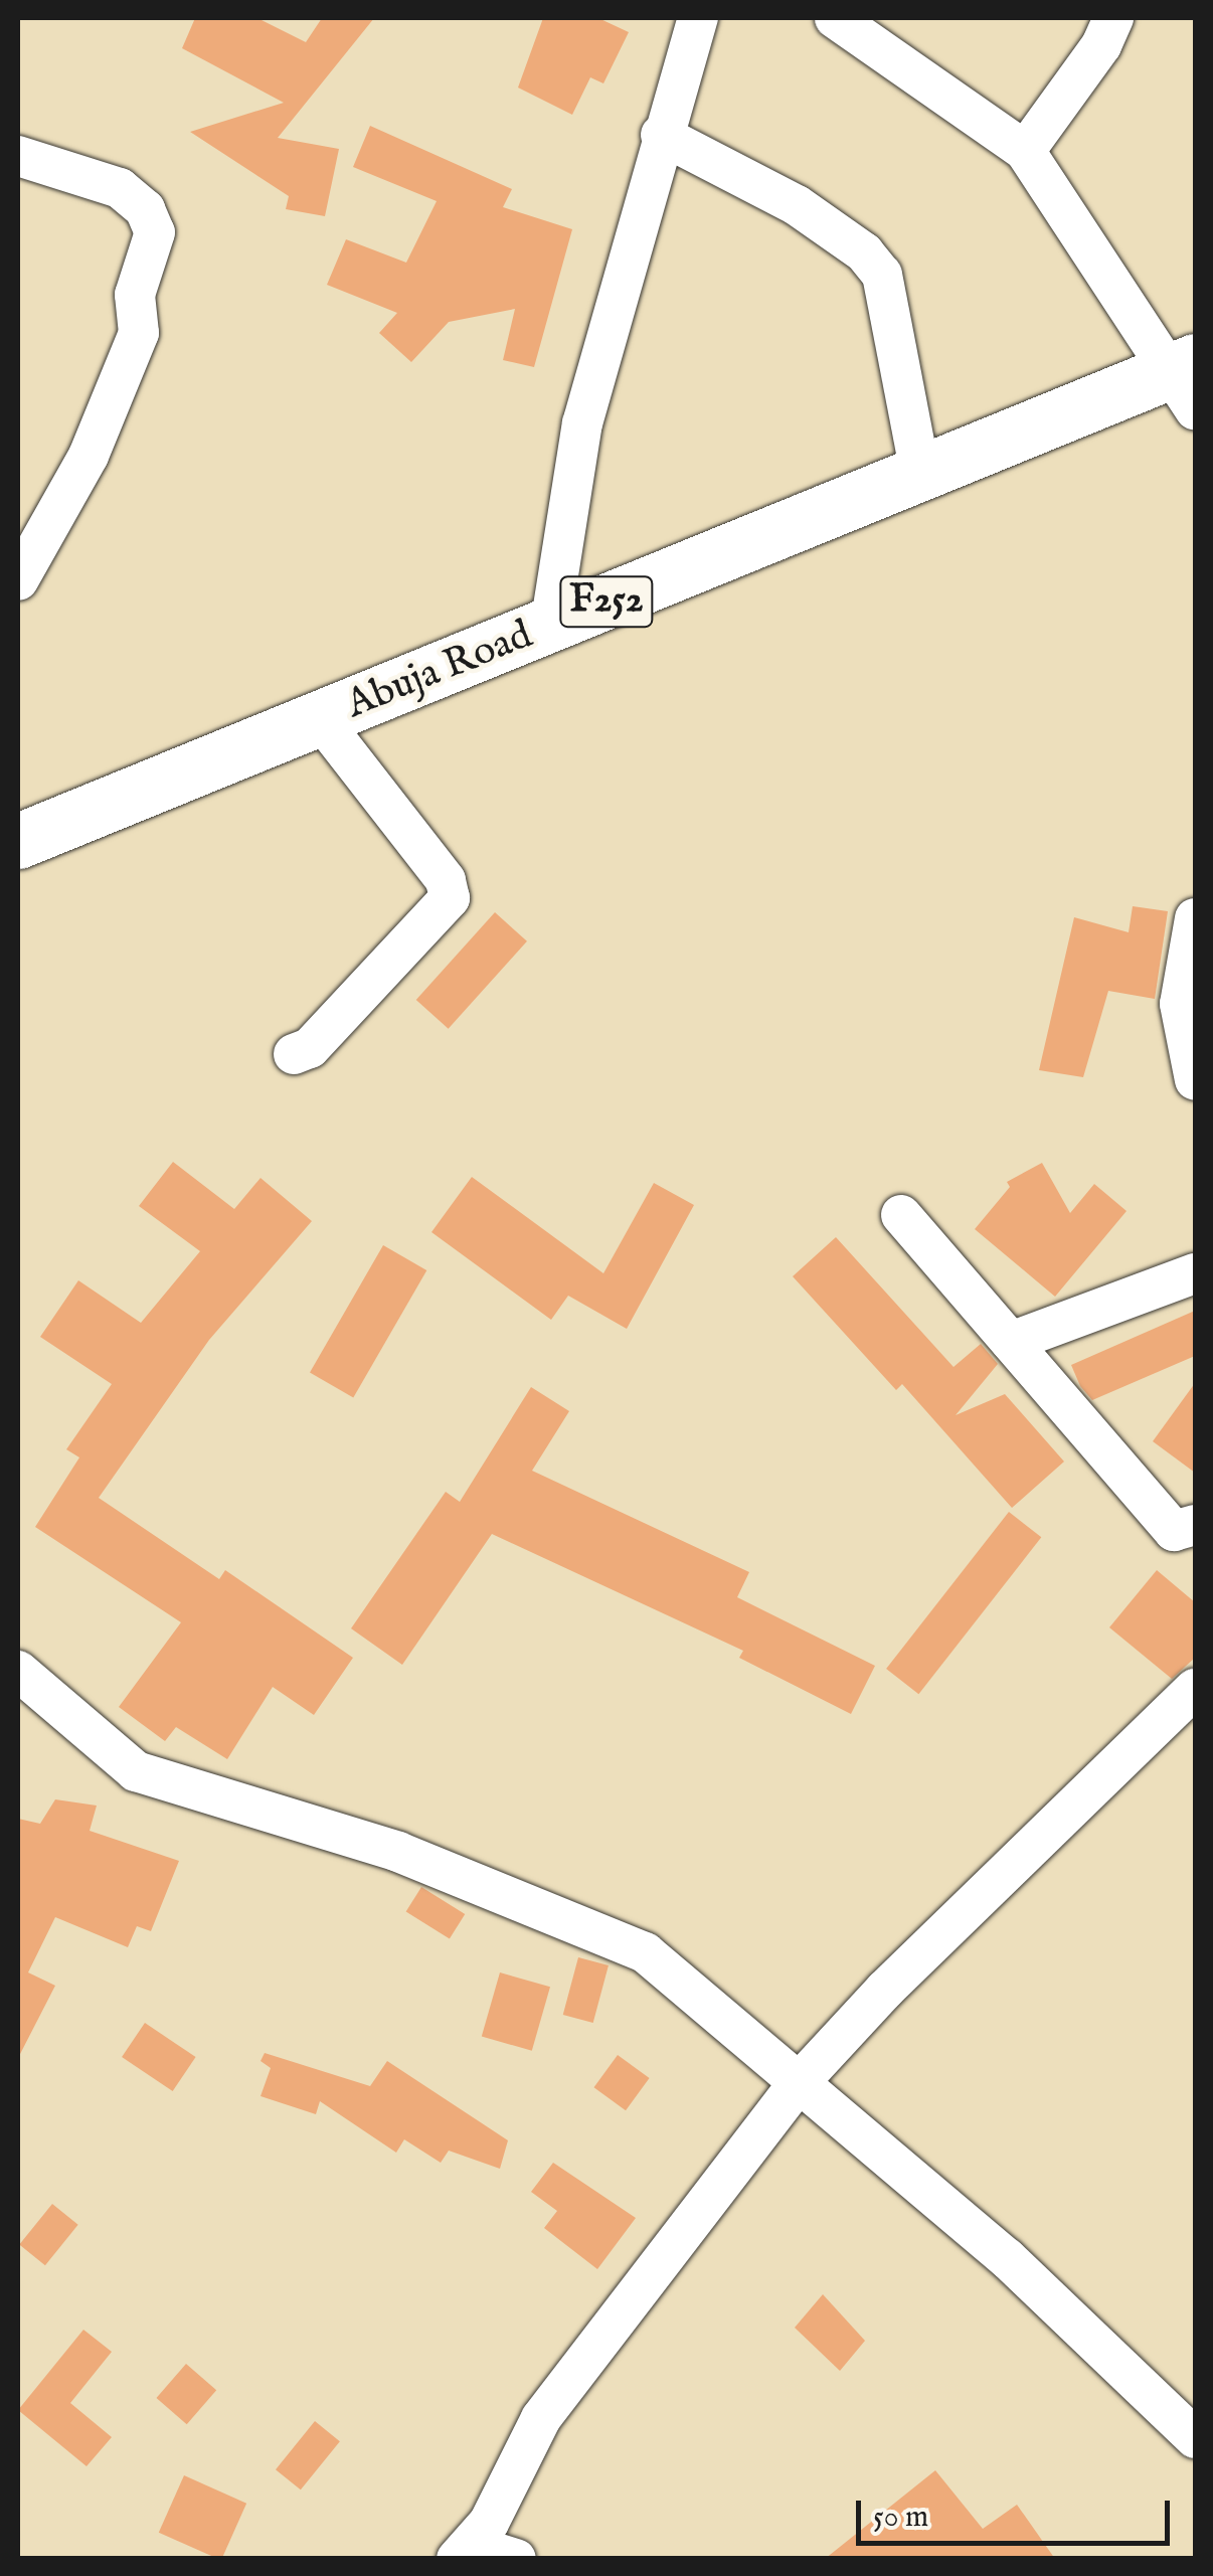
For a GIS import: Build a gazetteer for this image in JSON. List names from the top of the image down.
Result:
{
  "streets": {
    "main road": ["F252", "Abuja Road"]
  },
  "scale_bar": "50 m"
}
